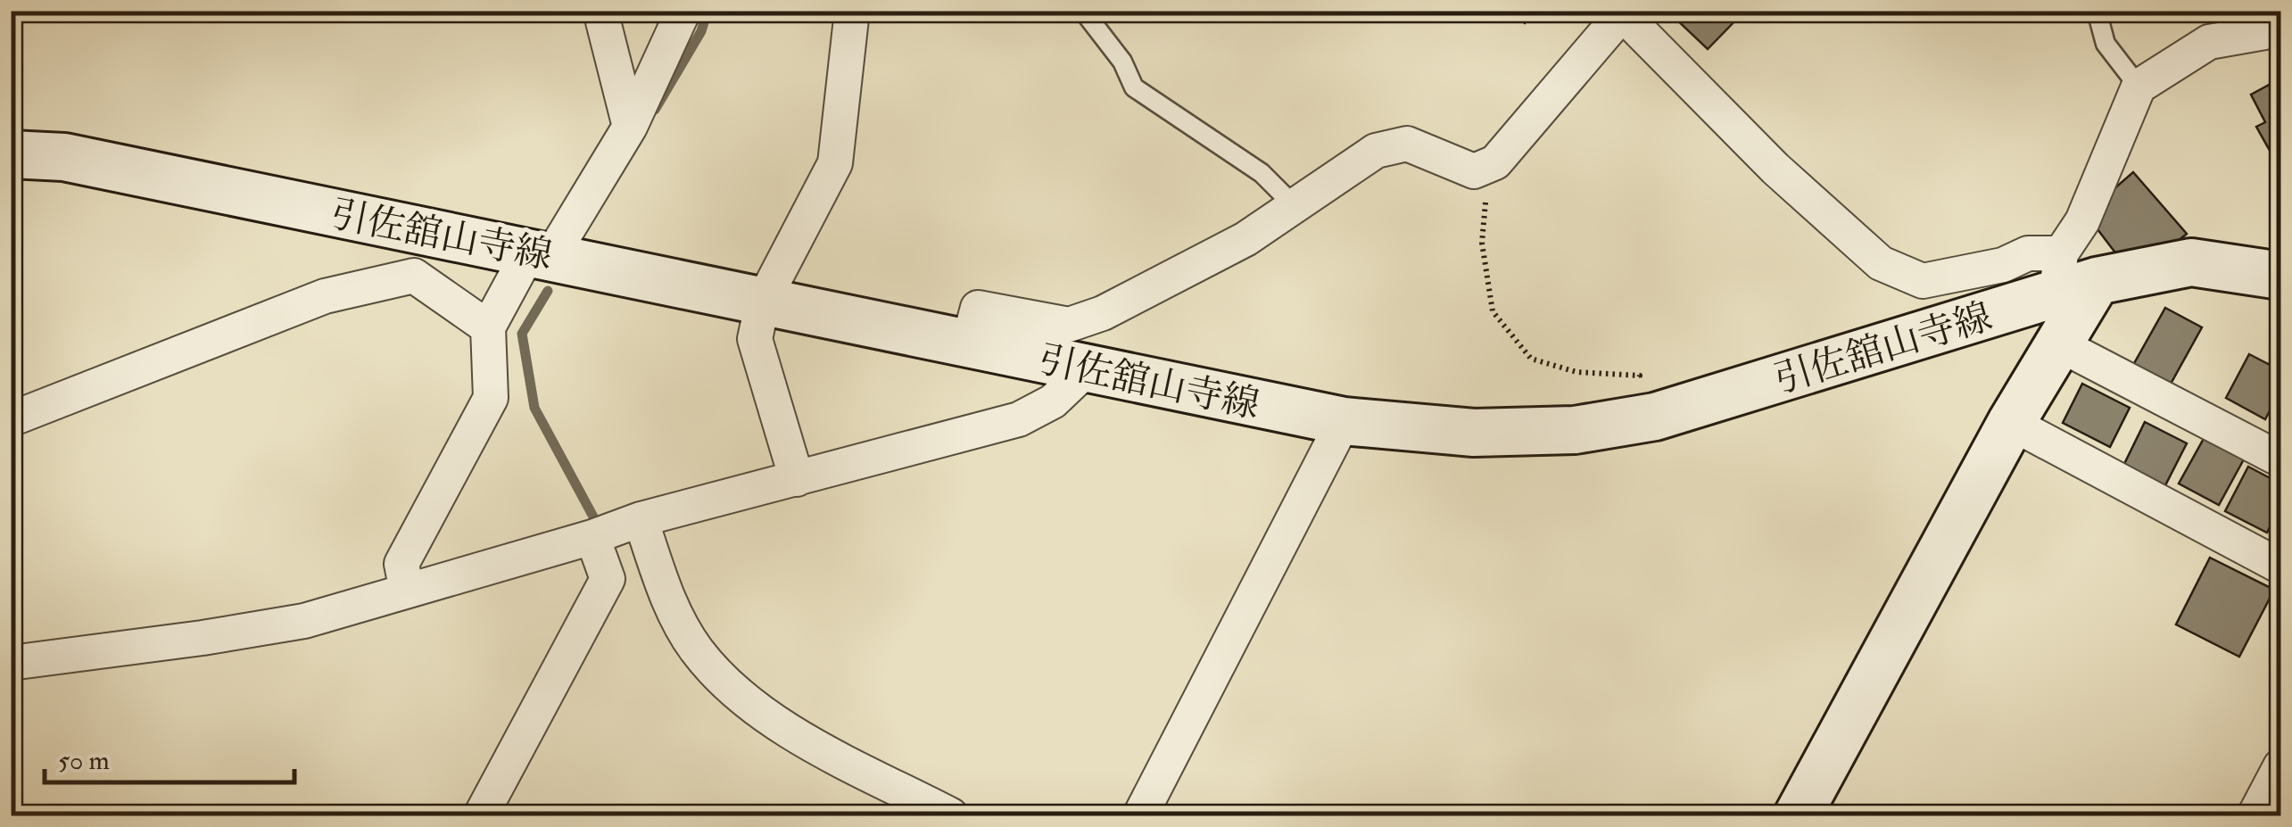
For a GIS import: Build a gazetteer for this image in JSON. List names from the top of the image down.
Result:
{
  "streets": {
    "main road": ["引佐舘山寺線"]
  },
  "scale_bar": "50 m"
}
